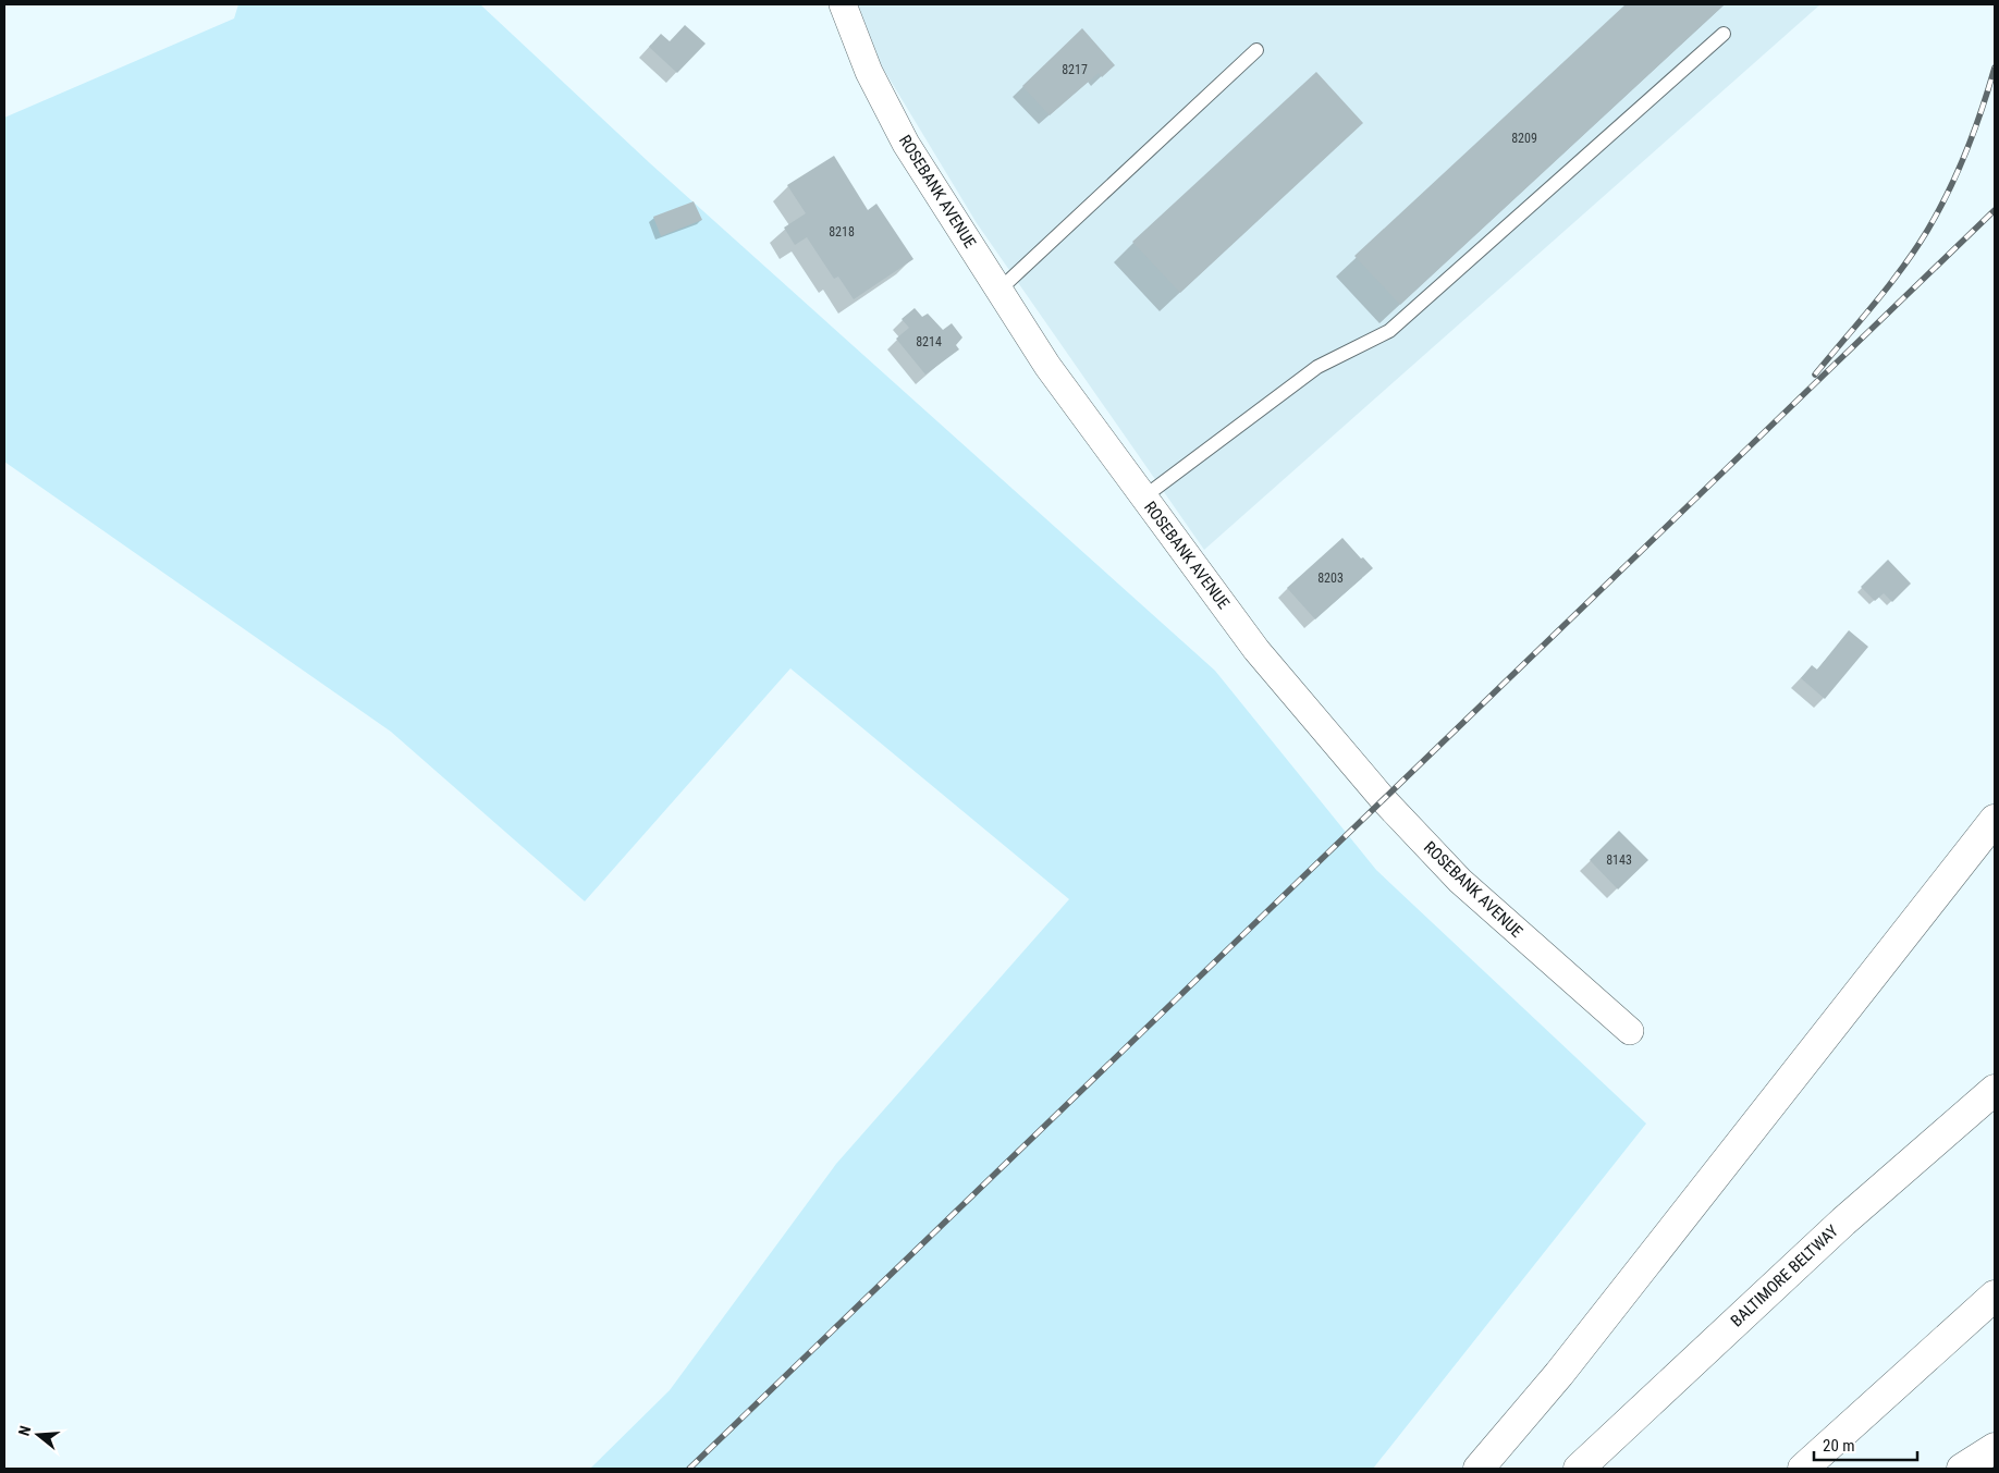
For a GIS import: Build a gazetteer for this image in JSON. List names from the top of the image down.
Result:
{
  "streets": {
    "highway": ["BALTIMORE BELTWAY"],
    "street": ["ROSEBANK AVENUE"]
  },
  "house_numbers": [
    "8217",
    "8209",
    "8218",
    "8214",
    "8203",
    "8143"
  ],
  "scale_bar": "20 m",
  "north": "left"
}
